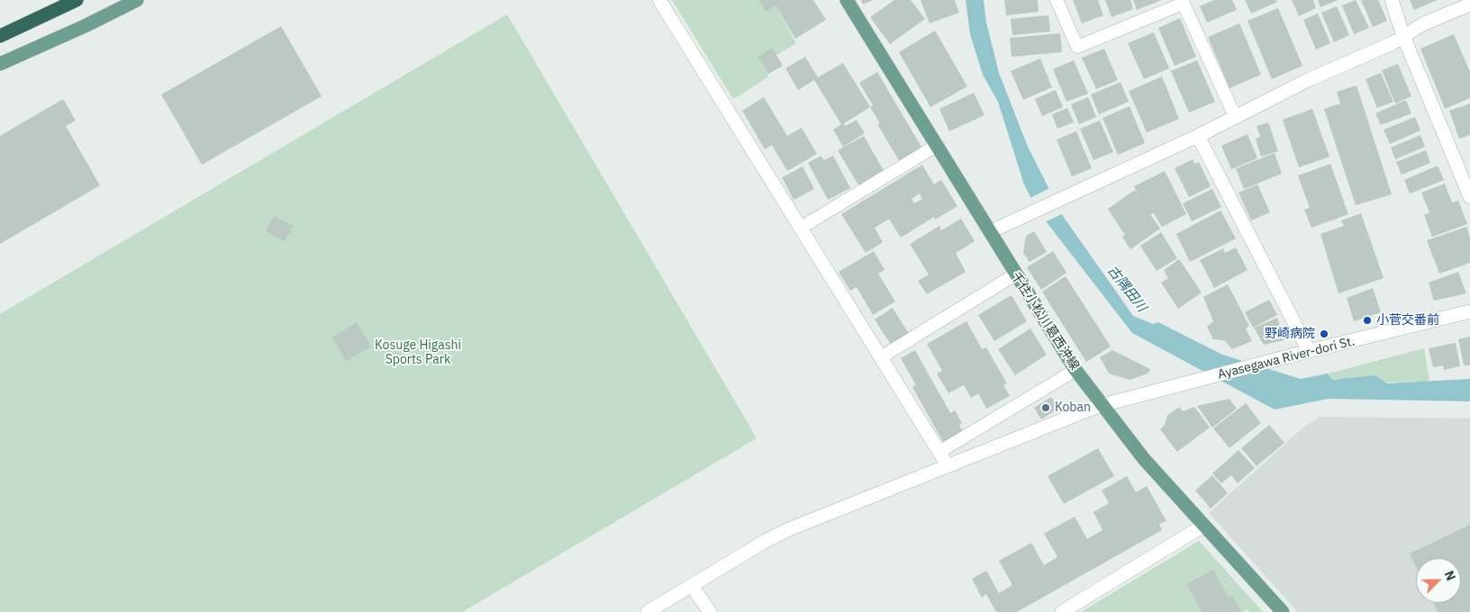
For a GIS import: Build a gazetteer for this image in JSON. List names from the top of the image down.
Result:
{
  "streets": {
    "main road": ["千住小松川葛西沖線"],
    "street": ["Ayasegawa River-dori St."]
  },
  "crossings": [
    ["千住小松川葛西沖線", "Ayasegawa River-dori St."]
  ],
  "water": ["古隅田川"],
  "parks": ["Kosuge Higashi Sports Park"],
  "places": ["小菅交番前", "野崎病院", "Koban"],
  "north": "top right"
}
